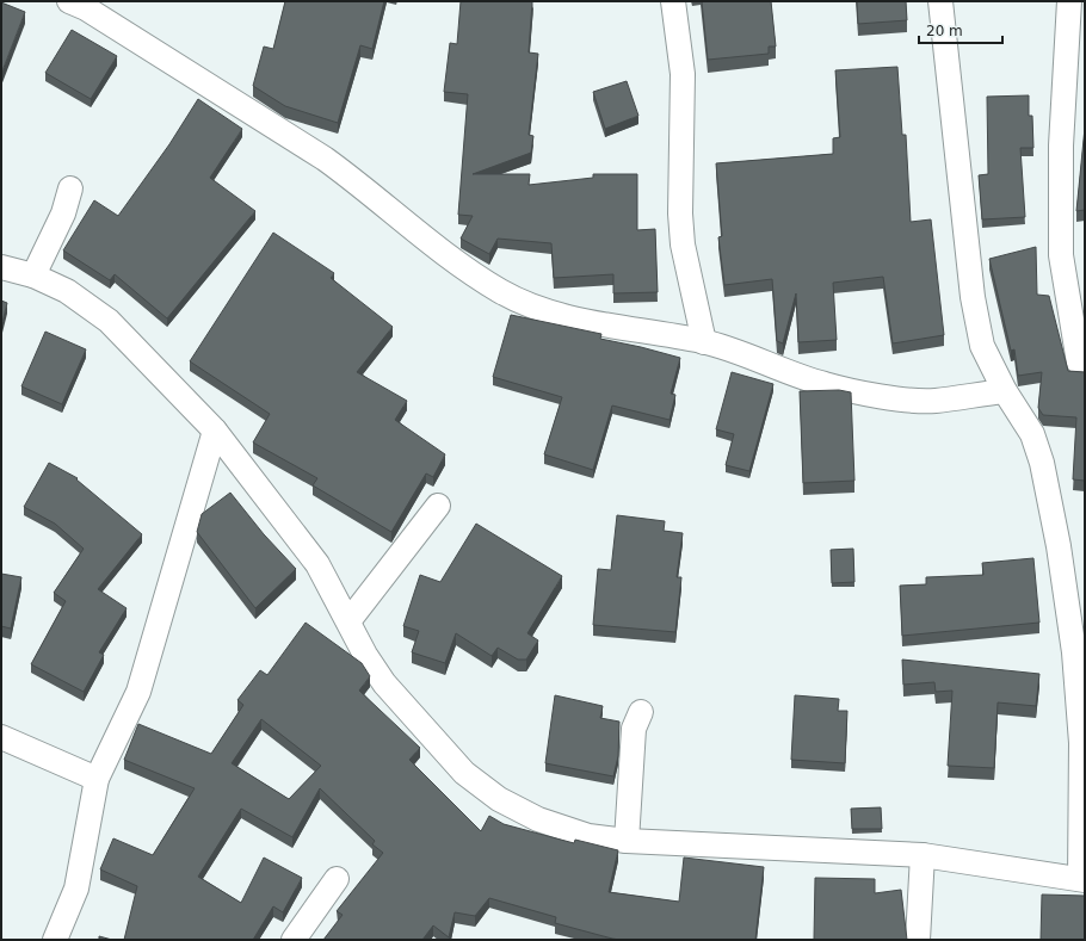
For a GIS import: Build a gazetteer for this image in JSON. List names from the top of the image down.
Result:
{
  "scale_bar": "20 m"
}
